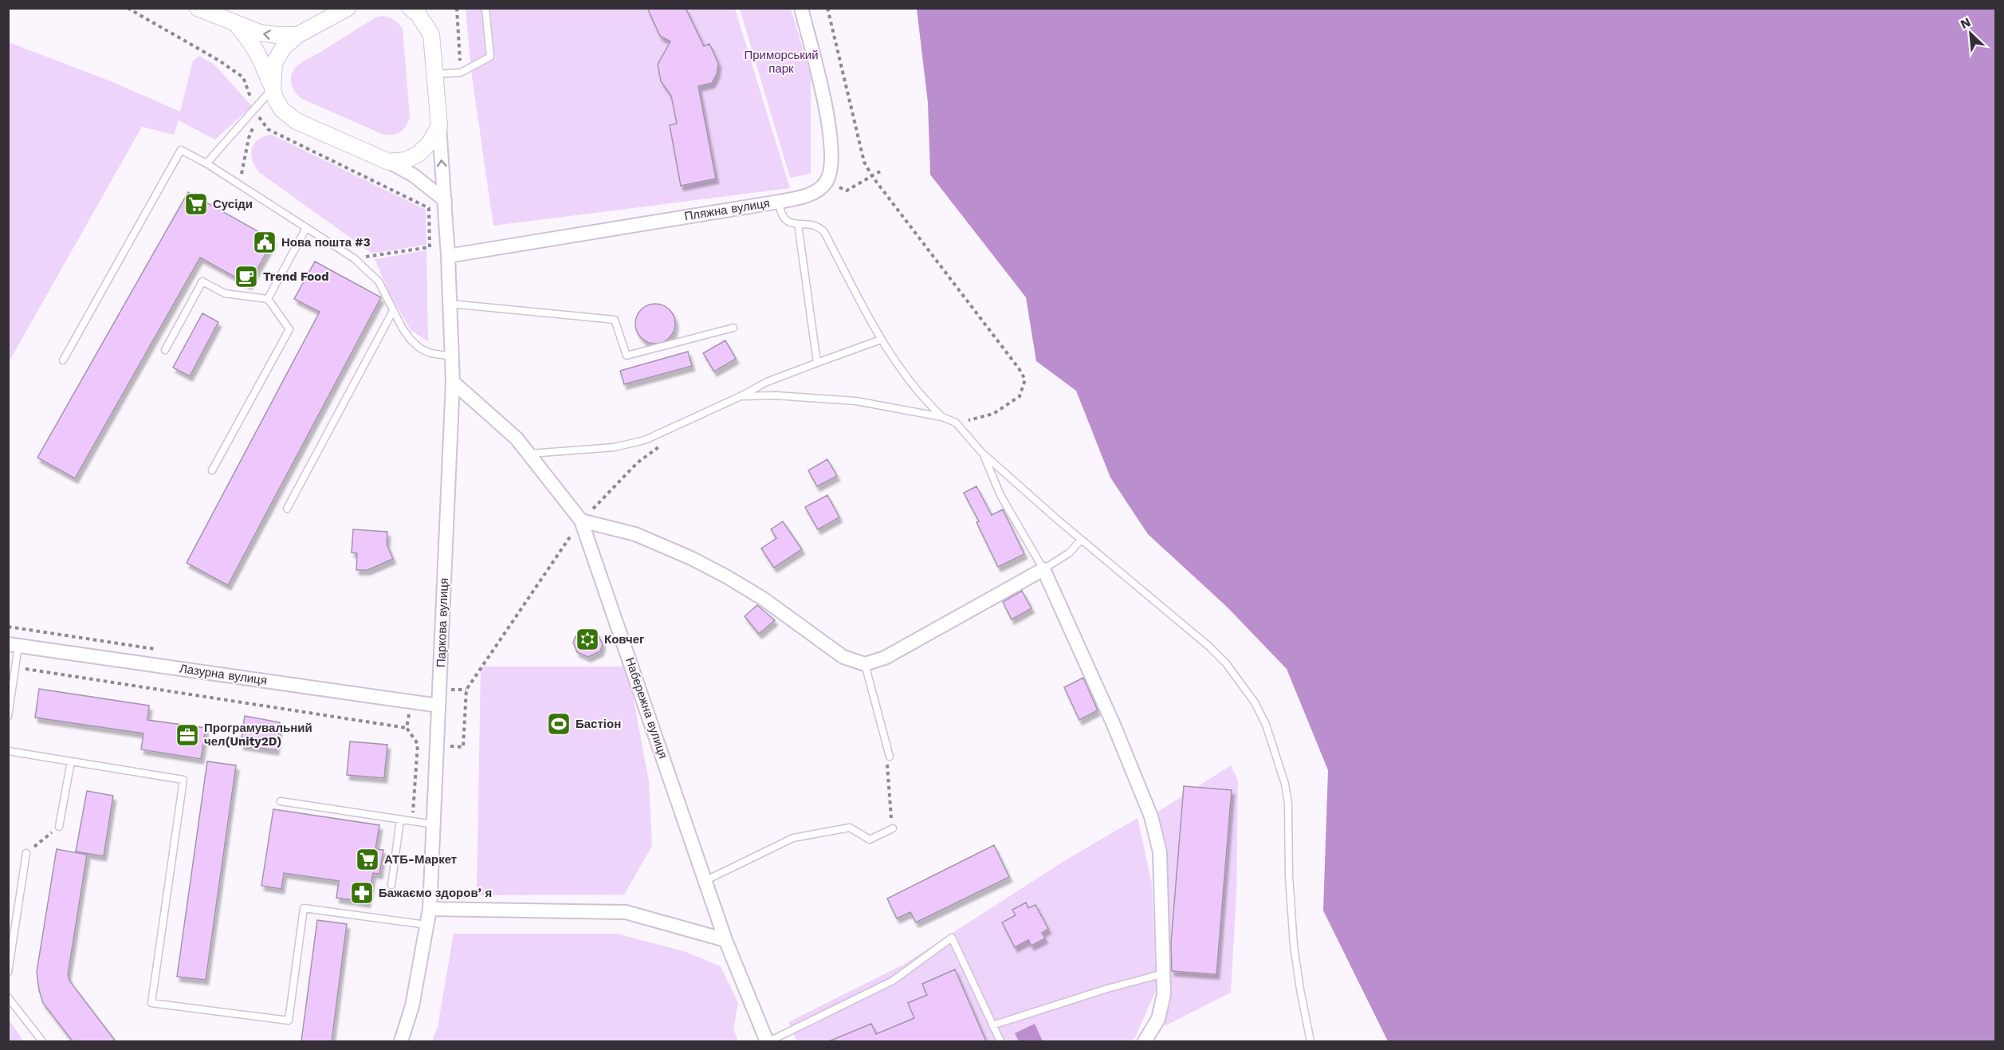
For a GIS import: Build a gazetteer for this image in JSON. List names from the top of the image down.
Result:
{
  "streets": {
    "street": [
      "Пляжна вулиця",
      "Паркова вулиця",
      "Лазурна вулиця",
      "Набережна вулиця"
    ]
  },
  "crossings": [
    ["Пляжна вулиця", "Паркова вулиця"],
    ["Паркова вулиця", "Лазурна вулиця"],
    ["Паркова вулиця", "Набережна вулиця"]
  ],
  "parks": ["Приморський парк"],
  "places": {
    "supermarket": ["Сусіди", "АТБ-Маркет"],
    "public building": ["Нова пошта #3"],
    "cafe": ["Trend Food"],
    "synagogue": ["Ковчег"],
    "sports": ["Бастіон"],
    "office": ["Програмувальний чел(Unity2D)"],
    "pharmacy": ["Бажаємо здоровʼя"]
  },
  "north": "top left"
}
